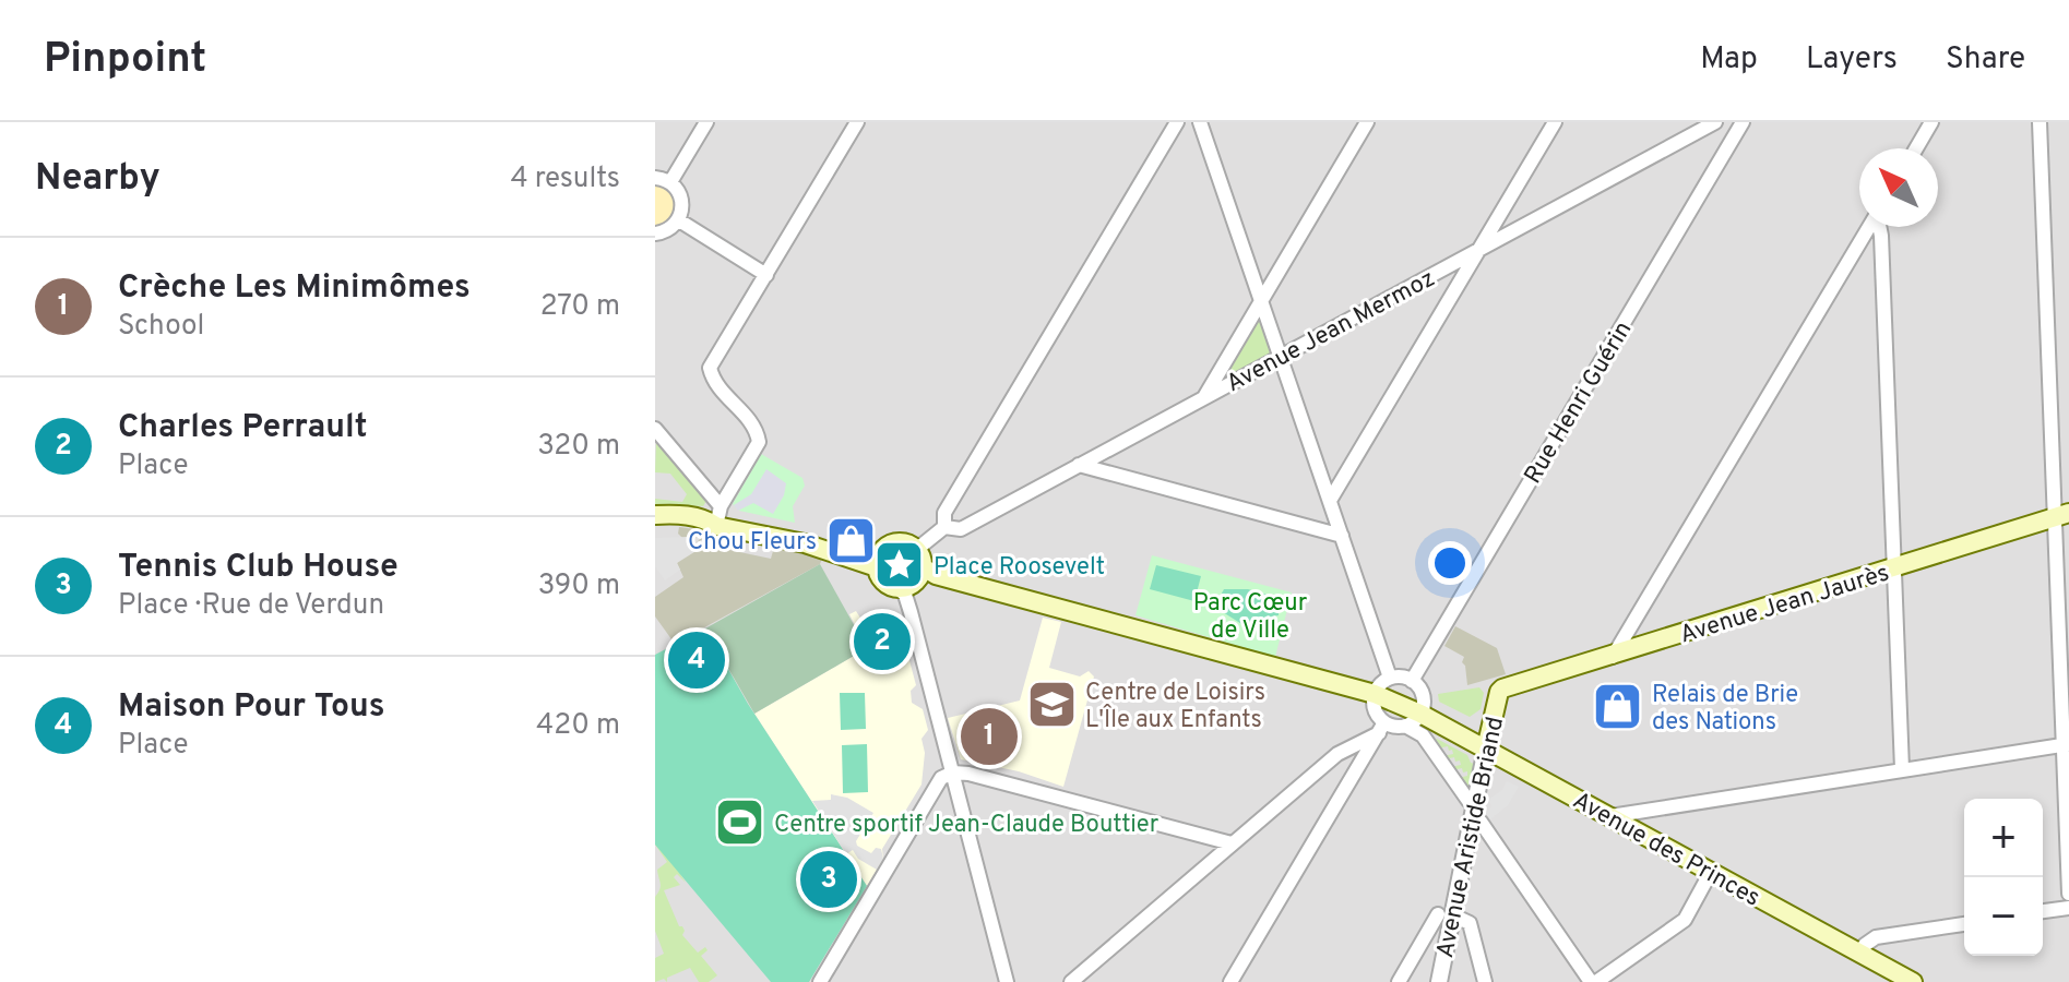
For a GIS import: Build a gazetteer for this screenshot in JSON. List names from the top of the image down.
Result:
{
  "streets": {
    "main road": ["Avenue Jean Jaurès", "Avenue Aristide Briand", "Avenue des Princes"],
    "street": ["Avenue Jean Mermoz", "Rue Henri Guérin"]
  },
  "crossings": [
    ["Avenue Jean Jaurès", "Avenue Aristide Briand"],
    ["Avenue Aristide Briand", "Avenue des Princes"]
  ],
  "parks": ["Parc Cœur de Ville"],
  "places": {
    "shop": ["Chou Fleurs", "Relais de Brie des Nations"],
    "place": ["Place Roosevelt"],
    "school or university": ["Centre de Loisirs L'Île aux Enfants"],
    "sports": ["Centre sportif Jean-Claude Bouttier"]
  },
  "north": "top left",
  "page": {
    "header": "Pinpoint",
    "nav": ["Map", "Layers", "Share"],
    "heading": ["Nearby", "4 results"],
    "list": [
      {
        "mark": "1",
        "name": "Crèche Les Minimômes",
        "note": "School",
        "value": "270 m"
      },
      {
        "mark": "2",
        "name": "Charles Perrault",
        "note": "Place",
        "value": "320 m"
      },
      {
        "mark": "3",
        "name": "Tennis Club House",
        "note": "Place · Rue de Verdun",
        "value": "390 m"
      },
      {
        "mark": "4",
        "name": "Maison Pour Tous",
        "note": "Place",
        "value": "420 m"
      }
    ],
    "pins": [
      "2",
      "4",
      "1",
      "3"
    ],
    "map_buttons": ["+", "−"]
  }
}
